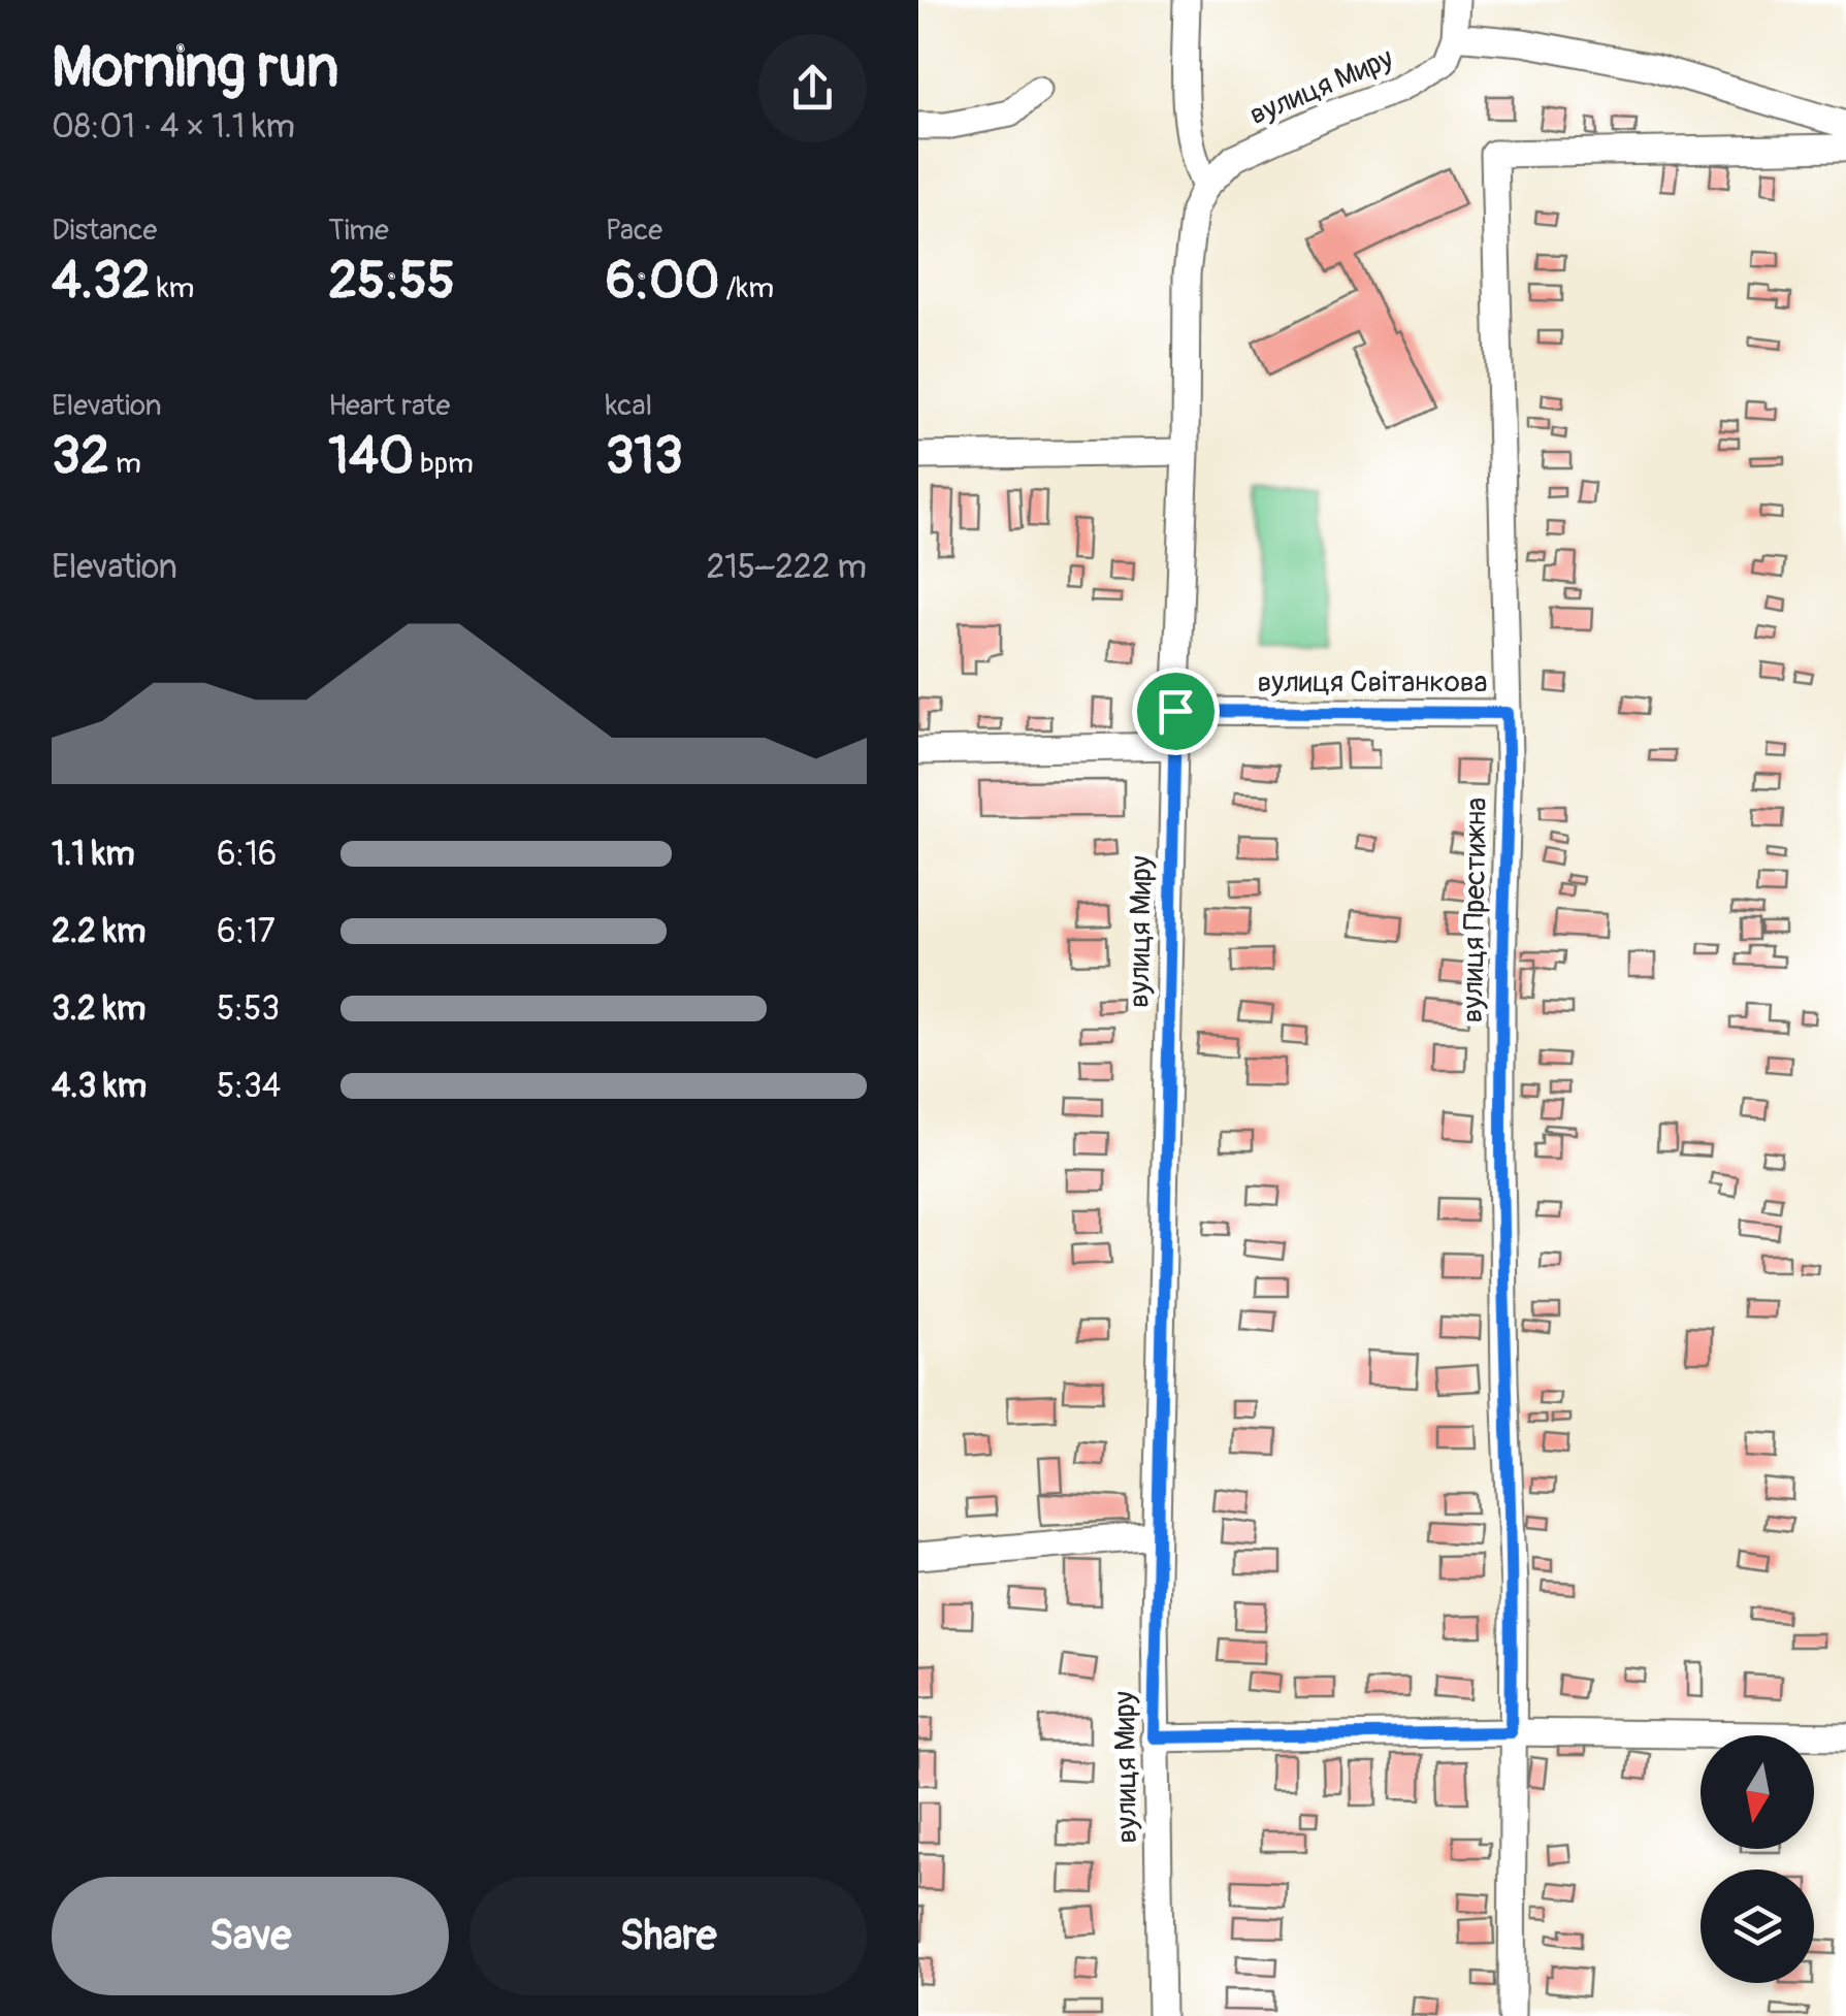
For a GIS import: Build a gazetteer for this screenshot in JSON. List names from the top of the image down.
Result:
{
  "streets": {
    "street": ["вулиця Миру", "вулиця Світанкова", "вулиця Престижна"]
  },
  "crossings": [
    ["вулиця Миру", "вулиця Світанкова"],
    ["вулиця Світанкова", "вулиця Престижна"]
  ],
  "north": "bottom",
  "page": {
    "heading": ["Morning run", "08:01 · 4 × 1.1 km"],
    "stats": [
      ["Distance", "4.32 km"],
      ["Time", "25:55"],
      ["Pace", "6:00 /km"],
      ["Elevation", "32 m"],
      ["Heart rate", "140 bpm"],
      ["kcal", "313"]
    ],
    "chart": ["Elevation", "215–222 m"],
    "list": [
      {
        "name": "1.1 km",
        "note": "6:16"
      },
      {
        "name": "2.2 km",
        "note": "6:17"
      },
      {
        "name": "3.2 km",
        "note": "5:53"
      },
      {
        "name": "4.3 km",
        "note": "5:34"
      }
    ],
    "buttons": ["Save", "Share"]
  }
}
